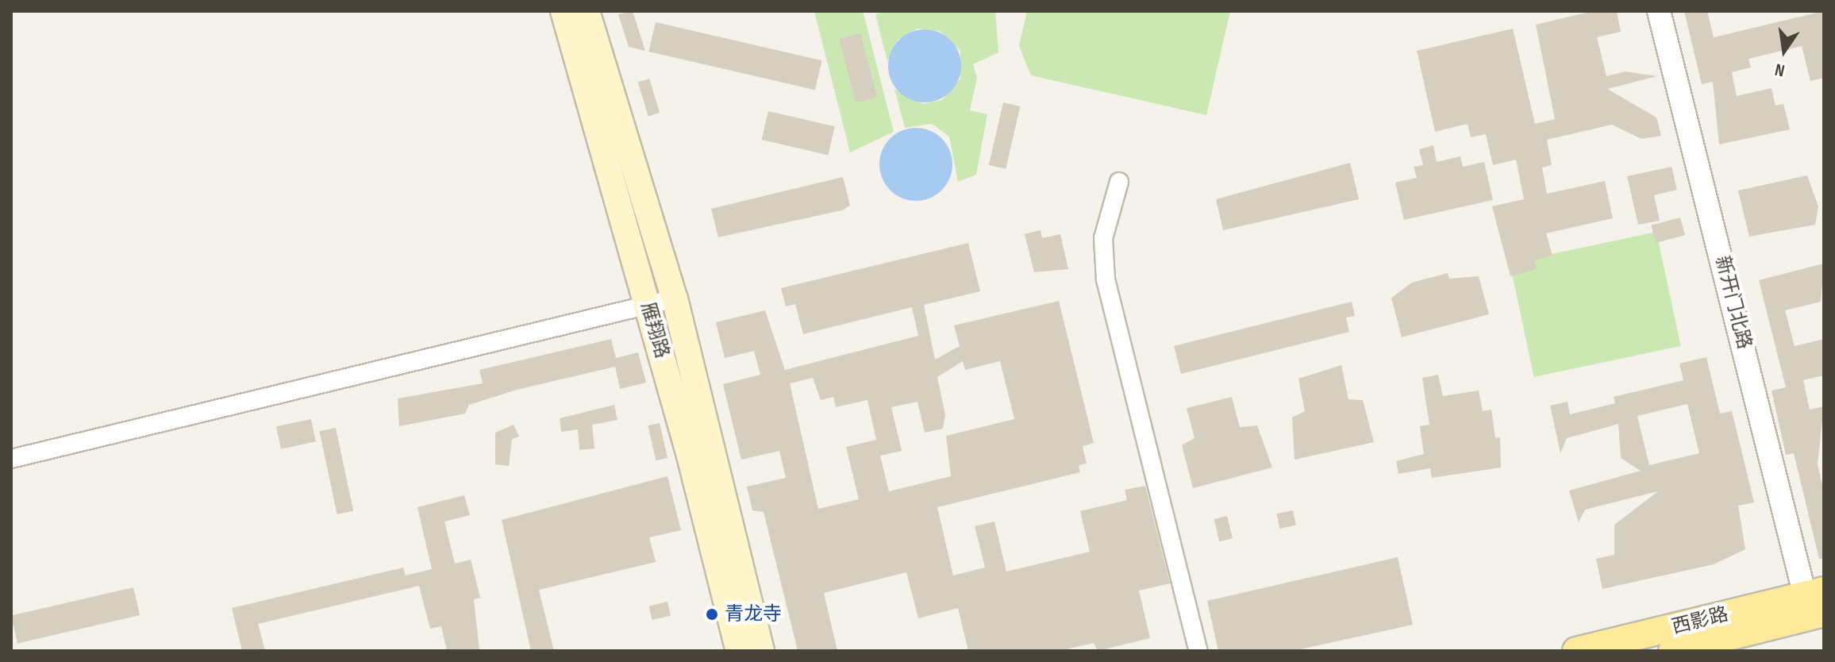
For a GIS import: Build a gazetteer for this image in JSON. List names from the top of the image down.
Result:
{
  "streets": {
    "main road": ["雁翔路", "西影路"],
    "street": ["新开门北路"]
  },
  "crossings": [
    ["新开门北路", "西影路"]
  ],
  "places": ["青龙寺"],
  "north": "bottom"
}
